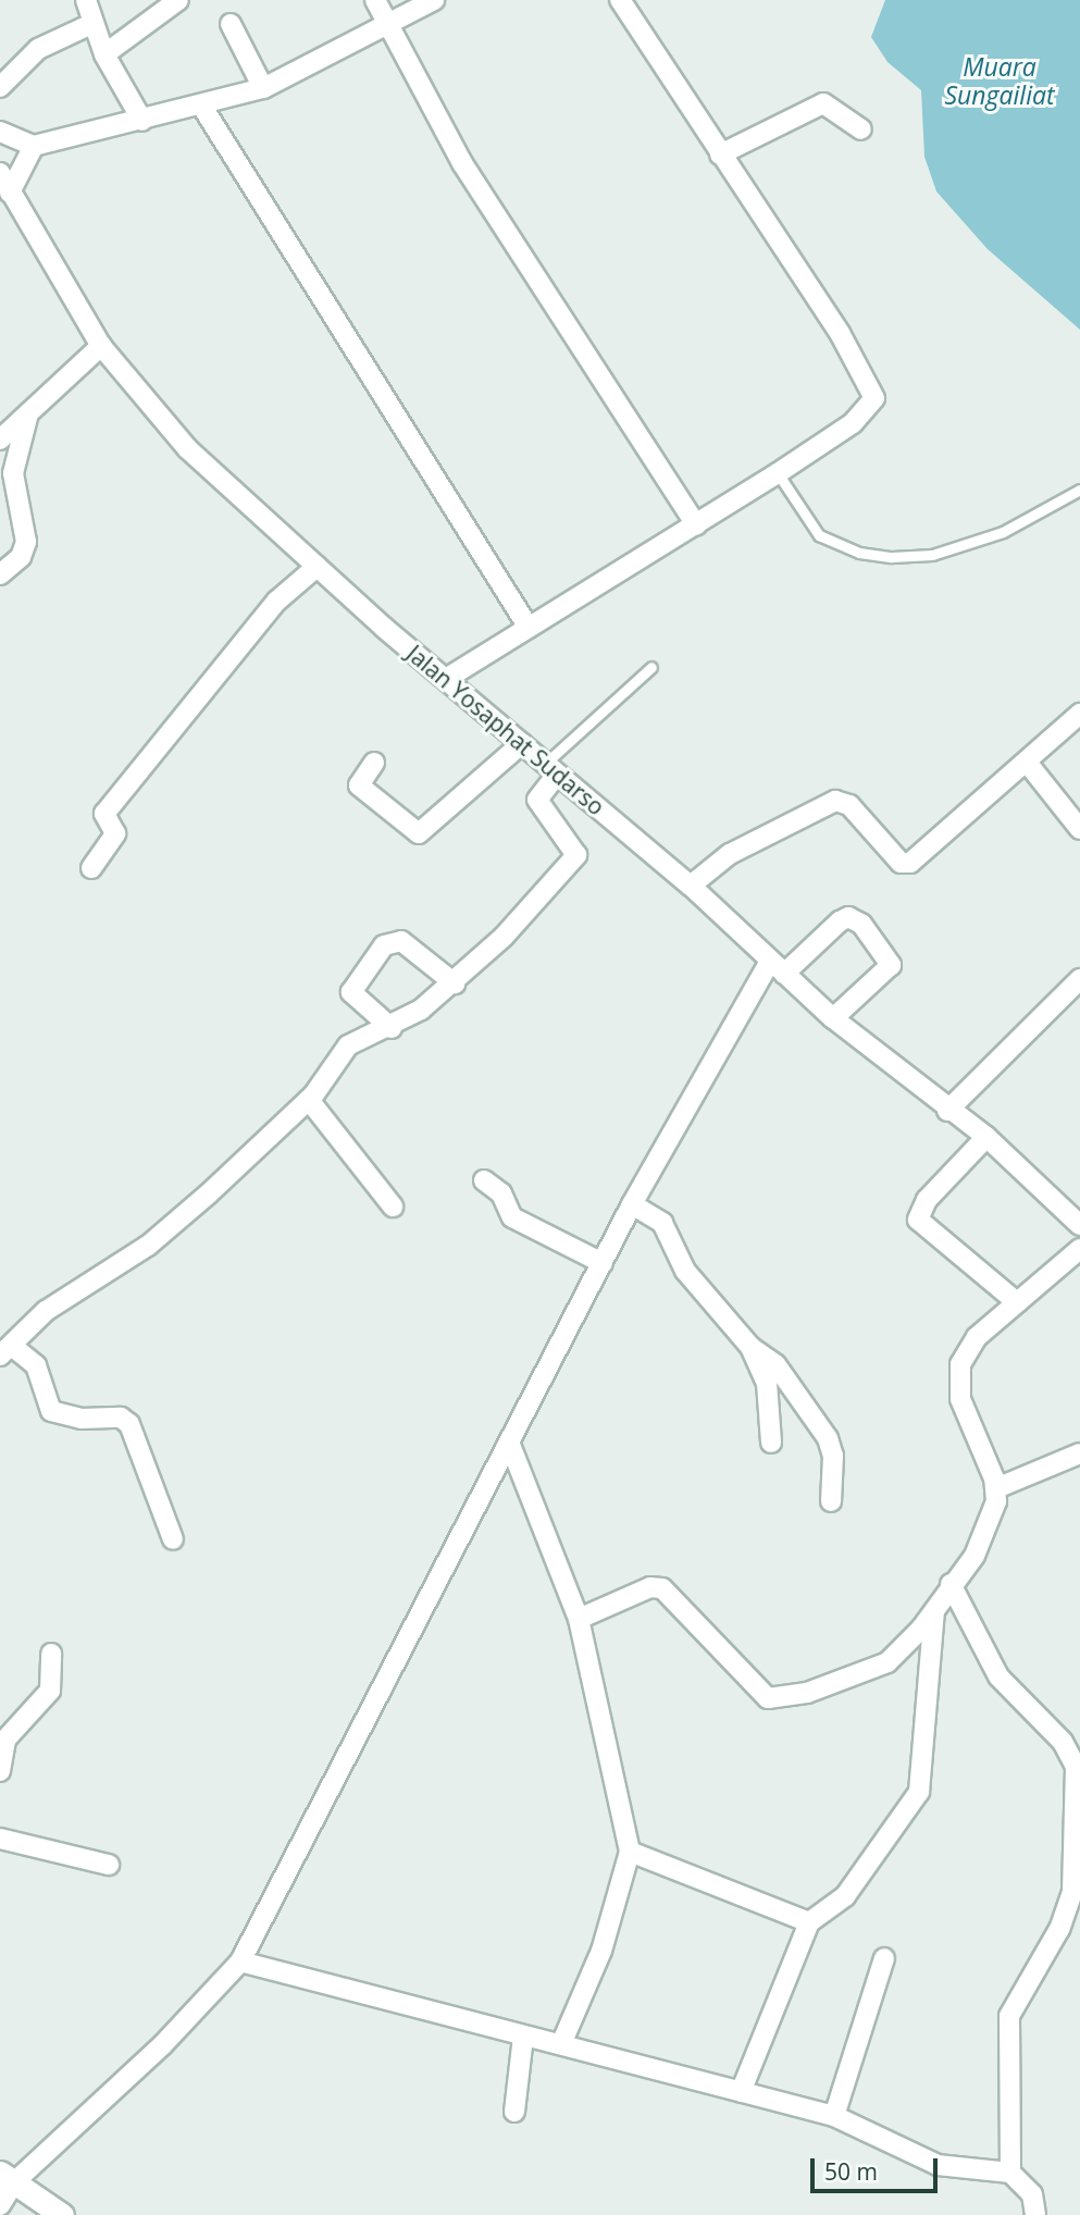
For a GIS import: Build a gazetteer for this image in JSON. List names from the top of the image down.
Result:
{
  "streets": {
    "street": ["Jalan Yosaphat Sudarso"]
  },
  "water": ["Muara Sungailiat"],
  "scale_bar": "50 m"
}
